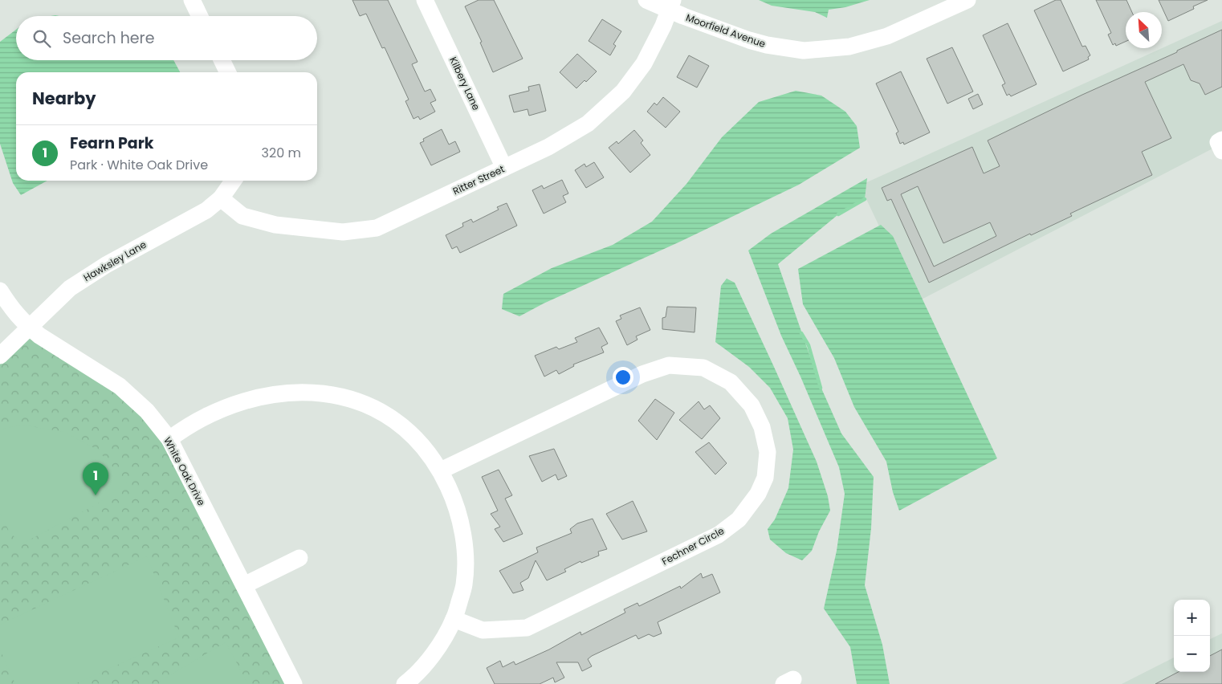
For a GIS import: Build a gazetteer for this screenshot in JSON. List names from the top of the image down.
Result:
{
  "streets": {
    "street": [
      "Moorfield Avenue",
      "Kilbery Lane",
      "Ritter Street",
      "Hawksley Lane",
      "White Oak Drive",
      "Fechner Circle"
    ]
  },
  "crossings": [
    ["Moorfield Avenue", "Ritter Street"],
    ["Kilbery Lane", "Ritter Street"],
    ["Ritter Street", "Hawksley Lane"],
    ["Hawksley Lane", "White Oak Drive"]
  ],
  "north": "top left",
  "page": {
    "search": "Search here",
    "heading": "Nearby",
    "list": [
      {
        "mark": "1",
        "name": "Fearn Park",
        "note": "Park · White Oak Drive",
        "value": "320 m"
      }
    ],
    "pins": "1",
    "map_buttons": ["+", "−"]
  }
}
